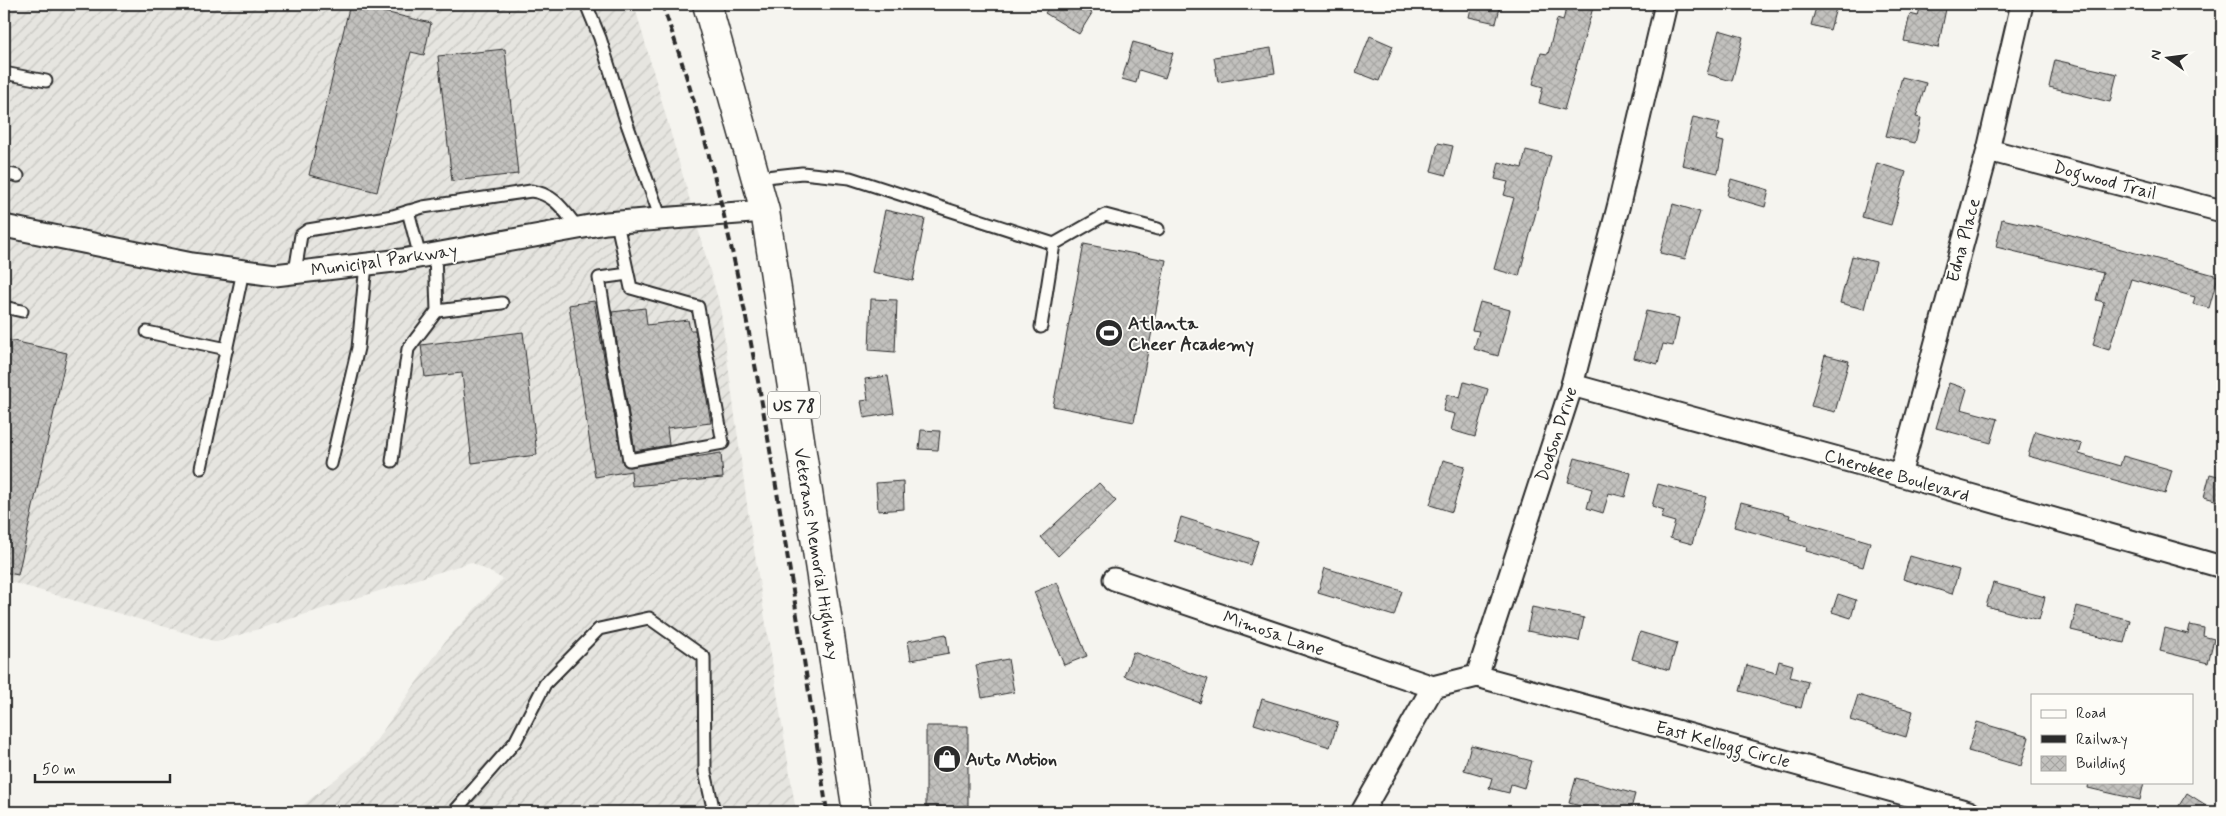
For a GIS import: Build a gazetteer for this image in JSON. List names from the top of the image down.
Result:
{
  "streets": {
    "main road": ["US 78", "Veterans Memorial Highway"],
    "street": [
      "Dogwood Trail",
      "Edna Place",
      "Municipal Parkway",
      "Dodson Drive",
      "Cherokee Boulevard",
      "Mimosa Lane",
      "East Kellogg Circle"
    ]
  },
  "crossings": [
    ["Dogwood Trail", "Edna Place"],
    ["Edna Place", "Cherokee Boulevard"],
    ["Municipal Parkway", "Veterans Memorial Highway"],
    ["Dodson Drive", "Cherokee Boulevard"],
    ["Dodson Drive", "East Kellogg Circle"]
  ],
  "places": {
    "sports": ["Atlanta Cheer Academy"],
    "shop": ["Auto Motion"]
  },
  "legend": ["Road", "Railway", "Building"],
  "scale_bar": "50 m",
  "north": "left"
}
